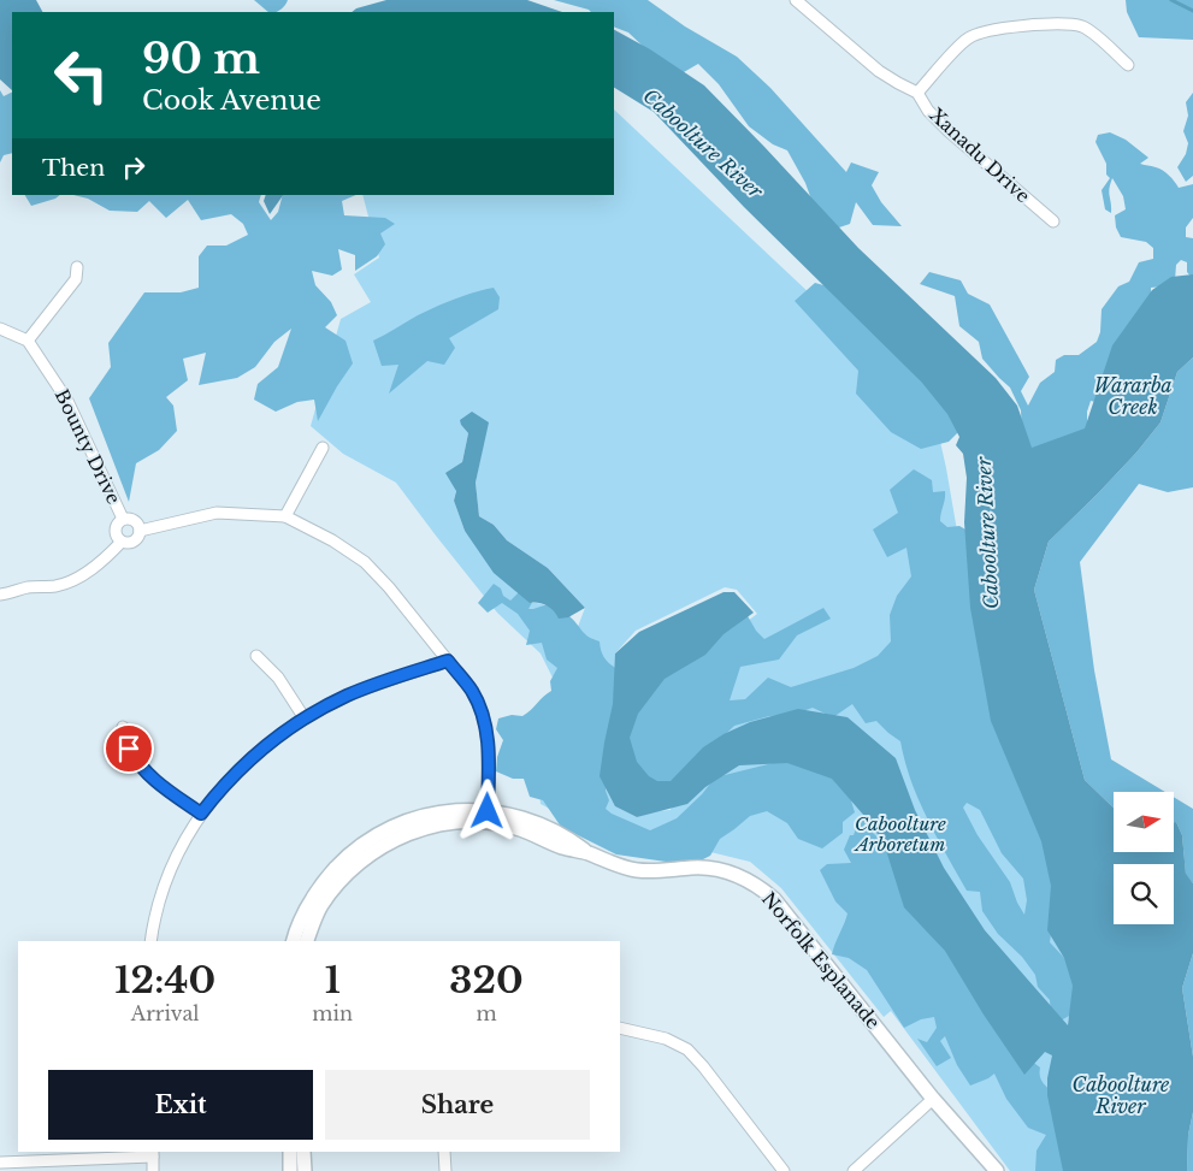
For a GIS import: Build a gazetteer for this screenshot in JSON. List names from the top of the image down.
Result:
{
  "streets": {
    "street": ["Xanadu Drive", "Bounty Drive", "Norfolk Esplanade"]
  },
  "water": ["Caboolture River", "Wararba Creek"],
  "parks": ["Caboolture Arboretum"],
  "north": "right",
  "page": {
    "turn": ["90 m", "Cook Avenue"],
    "then": "Then",
    "eta": [
      "12:40",
      "Arrival",
      "1",
      "min",
      "320",
      "m"
    ],
    "buttons": ["Exit", "Share"]
  }
}
